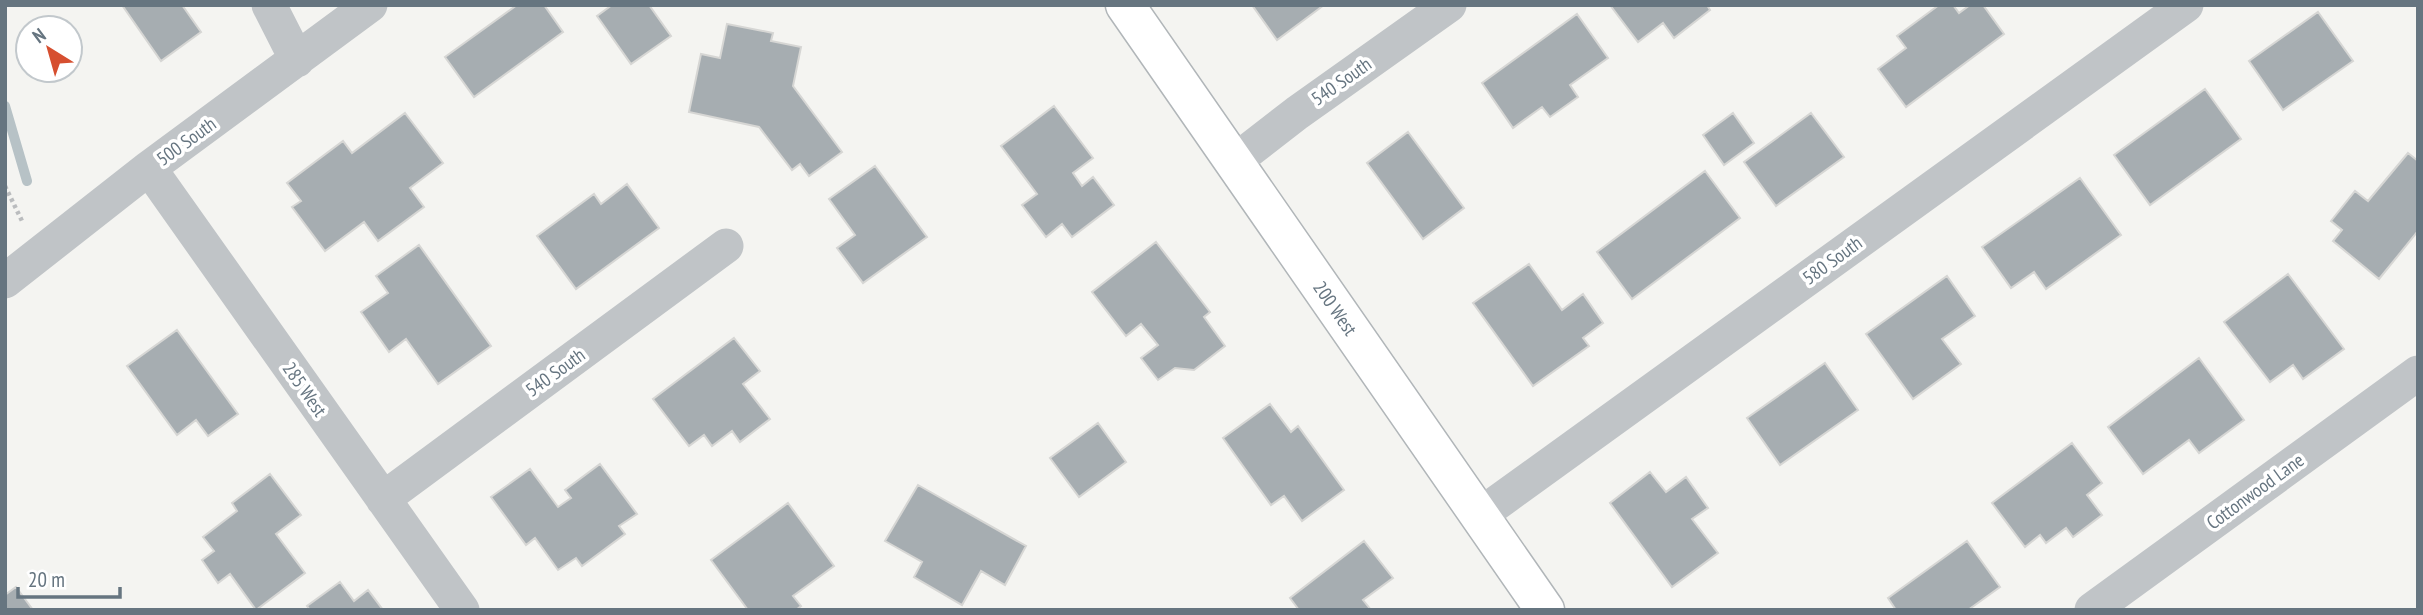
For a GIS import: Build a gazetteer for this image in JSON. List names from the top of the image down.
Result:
{
  "streets": {
    "street": [
      "540 South",
      "500 South",
      "580 South",
      "200 West",
      "285 West",
      "Cottonwood Lane"
    ]
  },
  "crossings": [
    ["540 South", "200 West"],
    ["540 South", "285 West"],
    ["500 South", "285 West"],
    ["580 South", "200 West"]
  ],
  "scale_bar": "20 m",
  "north": "top left"
}
